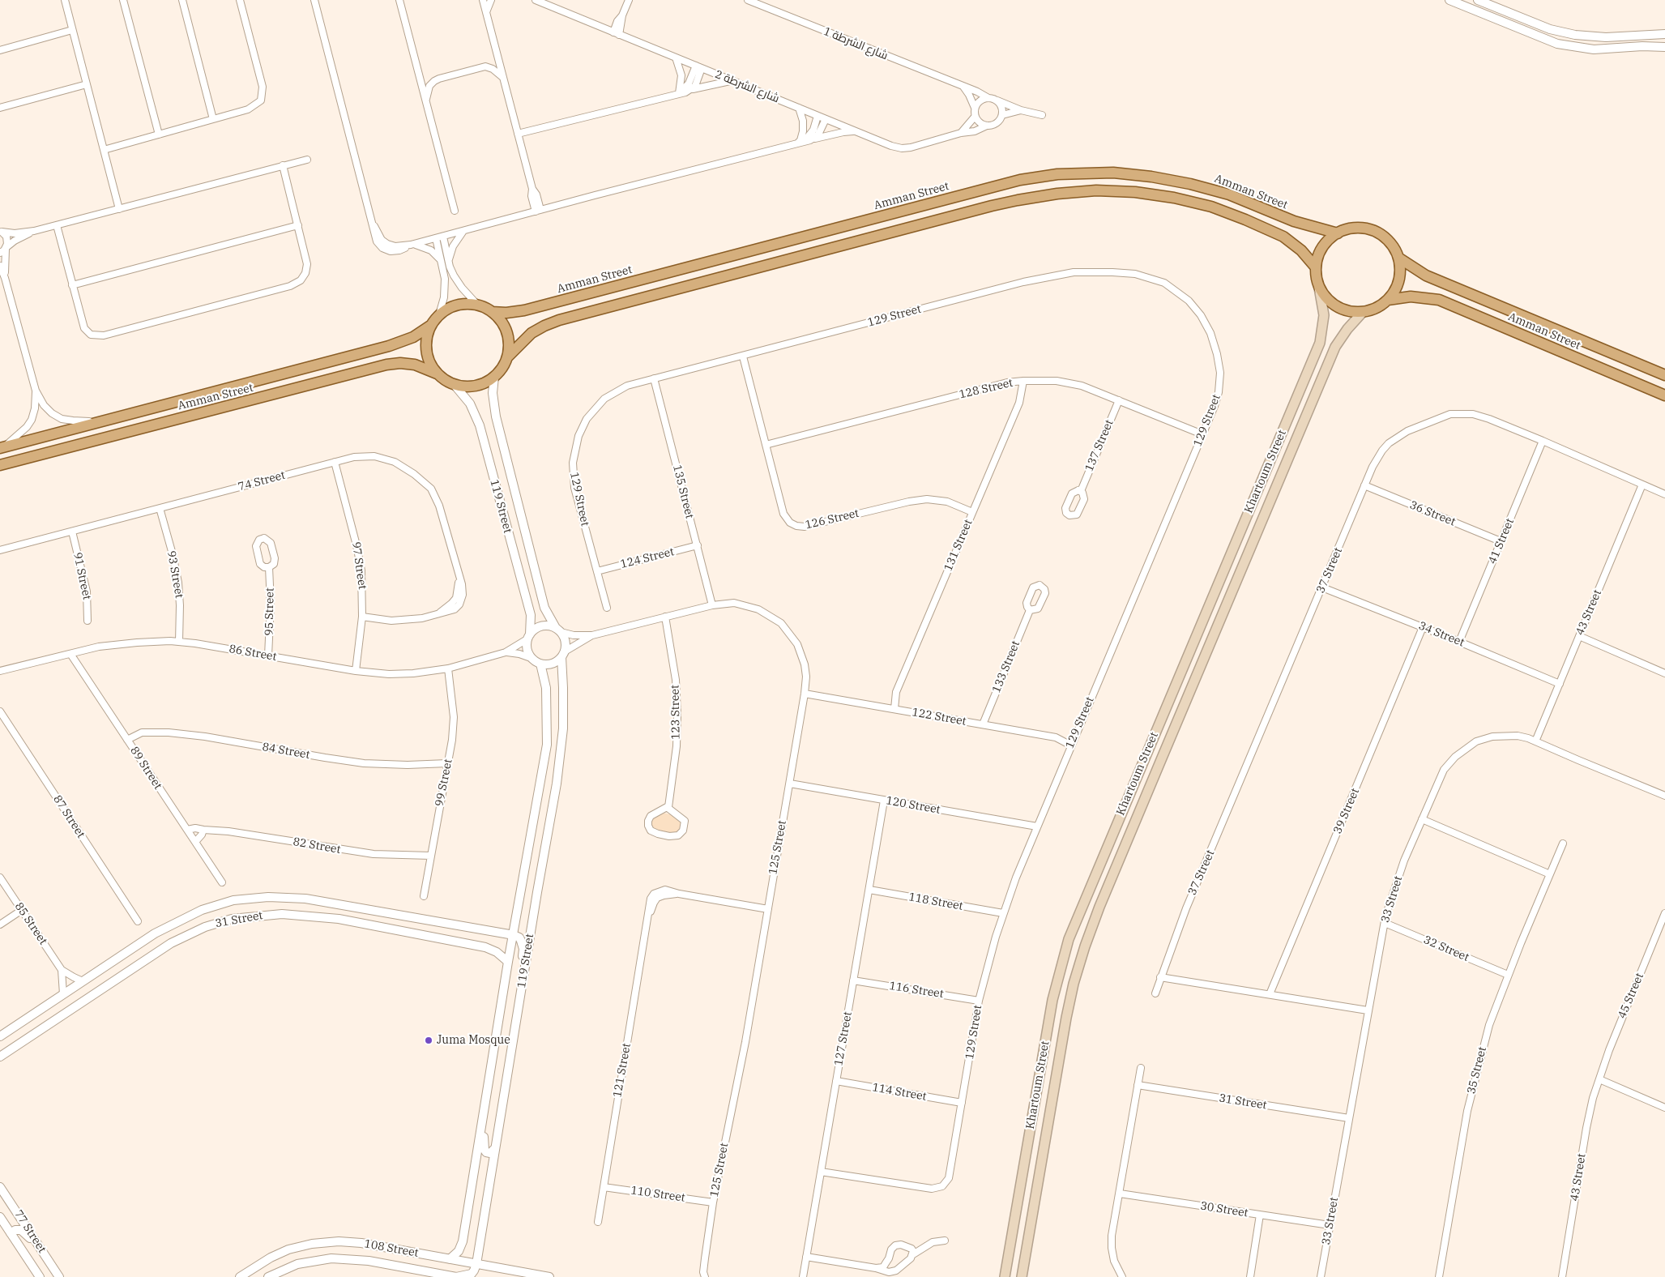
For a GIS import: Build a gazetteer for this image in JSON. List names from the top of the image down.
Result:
{
  "streets": {
    "main road": ["Amman Street", "Khartoum Street"],
    "street": [
      "شارع الشرطة 1",
      "شارع الشرطة 2",
      "129 Street",
      "128 Street",
      "137 Street",
      "74 Street",
      "135 Street",
      "119 Street",
      "36 Street",
      "126 Street",
      "41 Street",
      "131 Street",
      "124 Street",
      "97 Street",
      "37 Street",
      "93 Street",
      "91 Street",
      "95 Street",
      "43 Street",
      "34 Street",
      "86 Street",
      "133 Street",
      "123 Street",
      "122 Street",
      "84 Street",
      "89 Street",
      "99 Street",
      "120 Street",
      "39 Street",
      "87 Street",
      "82 Street",
      "125 Street",
      "33 Street",
      "118 Street",
      "31 Street",
      "85 Street",
      "32 Street",
      "116 Street",
      "45 Street",
      "127 Street",
      "121 Street",
      "35 Street",
      "114 Street",
      "110 Street",
      "30 Street",
      "77 Street",
      "108 Street"
    ]
  },
  "crossings": [
    ["شارع الشرطة 1", "شارع الشرطة 2"],
    ["Amman Street", "Khartoum Street"],
    ["Amman Street", "119 Street"],
    ["129 Street", "128 Street"],
    ["129 Street", "135 Street"],
    ["129 Street", "126 Street"],
    ["129 Street", "124 Street"],
    ["129 Street", "122 Street"],
    ["129 Street", "120 Street"],
    ["129 Street", "118 Street"],
    ["129 Street", "116 Street"],
    ["129 Street", "127 Street"],
    ["129 Street", "114 Street"],
    ["128 Street", "137 Street"],
    ["128 Street", "126 Street"],
    ["128 Street", "131 Street"],
    ["74 Street", "97 Street"],
    ["74 Street", "93 Street"],
    ["74 Street", "91 Street"],
    ["135 Street", "124 Street"],
    ["135 Street", "125 Street"],
    ["119 Street", "86 Street"],
    ["119 Street", "125 Street"],
    ["119 Street", "31 Street"],
    ["119 Street", "108 Street"],
    ["36 Street", "41 Street"],
    ["36 Street", "37 Street"],
    ["126 Street", "131 Street"],
    ["41 Street", "37 Street"],
    ["41 Street", "34 Street"],
    ["131 Street", "122 Street"],
    ["97 Street", "86 Street"],
    ["37 Street", "43 Street"],
    ["37 Street", "34 Street"],
    ["93 Street", "86 Street"],
    ["95 Street", "86 Street"],
    ["43 Street", "34 Street"],
    ["43 Street", "33 Street"],
    ["43 Street", "45 Street"],
    ["34 Street", "39 Street"],
    ["86 Street", "89 Street"],
    ["86 Street", "99 Street"],
    ["86 Street", "125 Street"],
    ["133 Street", "122 Street"],
    ["123 Street", "125 Street"],
    ["122 Street", "125 Street"],
    ["84 Street", "89 Street"],
    ["84 Street", "99 Street"],
    ["89 Street", "82 Street"],
    ["99 Street", "82 Street"],
    ["120 Street", "125 Street"],
    ["120 Street", "127 Street"],
    ["125 Street", "121 Street"],
    ["125 Street", "110 Street"],
    ["33 Street", "31 Street"],
    ["33 Street", "32 Street"],
    ["33 Street", "30 Street"],
    ["118 Street", "127 Street"],
    ["31 Street", "85 Street"],
    ["32 Street", "35 Street"],
    ["116 Street", "127 Street"],
    ["127 Street", "114 Street"],
    ["121 Street", "110 Street"]
  ],
  "places": ["Juma Mosque"]
}
